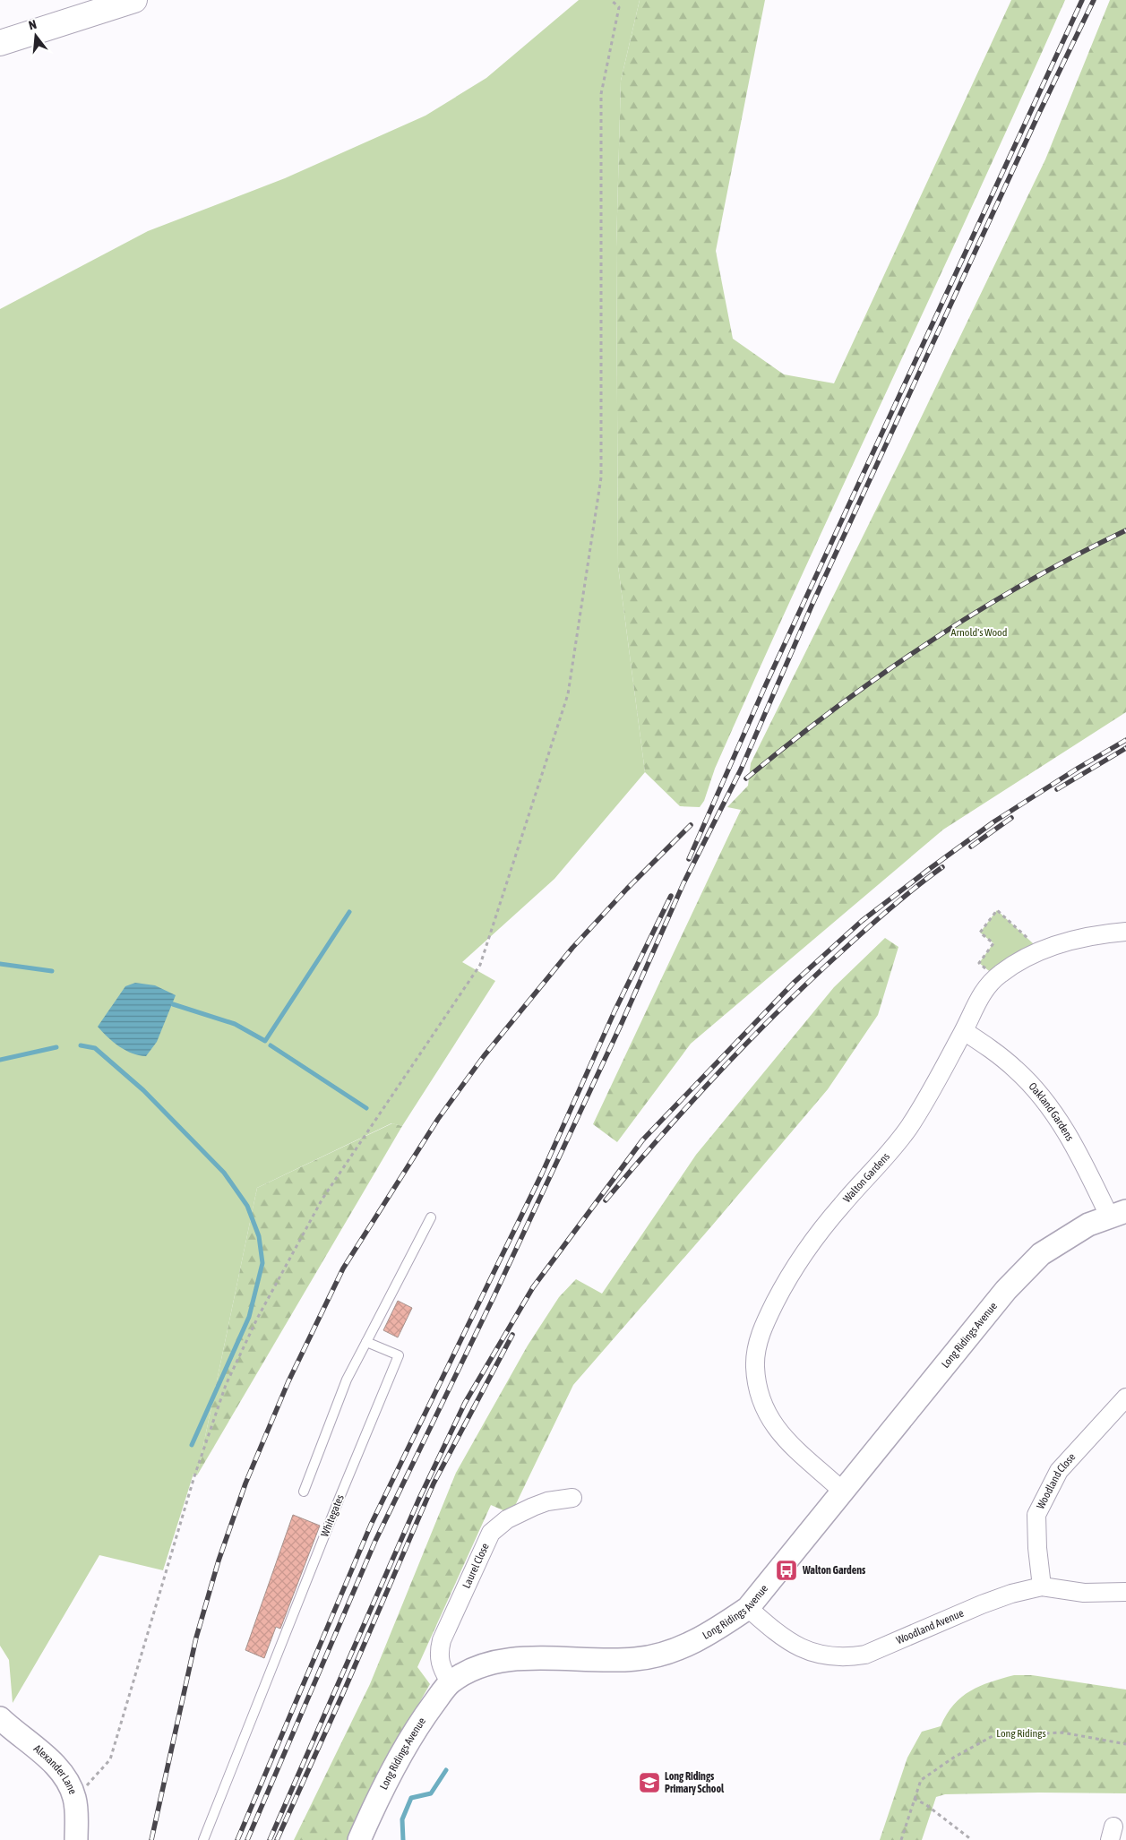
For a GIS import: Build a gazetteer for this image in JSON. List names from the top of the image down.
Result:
{
  "streets": {
    "street": [
      "Oakland Gardens",
      "Walton Gardens",
      "Long Ridings Avenue",
      "Woodland Close",
      "Laurel Close",
      "Woodland Avenue",
      "Alexander Lane"
    ],
    "lane": ["Whitegates"]
  },
  "crossings": [
    ["Oakland Gardens", "Walton Gardens"],
    ["Oakland Gardens", "Long Ridings Avenue"],
    ["Walton Gardens", "Long Ridings Avenue"],
    ["Long Ridings Avenue", "Laurel Close"],
    ["Long Ridings Avenue", "Woodland Avenue"],
    ["Woodland Close", "Woodland Avenue"]
  ],
  "parks": ["Arnold's Wood", "Long Ridings"],
  "places": {
    "bus stop": ["Walton Gardens"],
    "school or university": ["Long Ridings Primary School"]
  },
  "north": "top"
}
